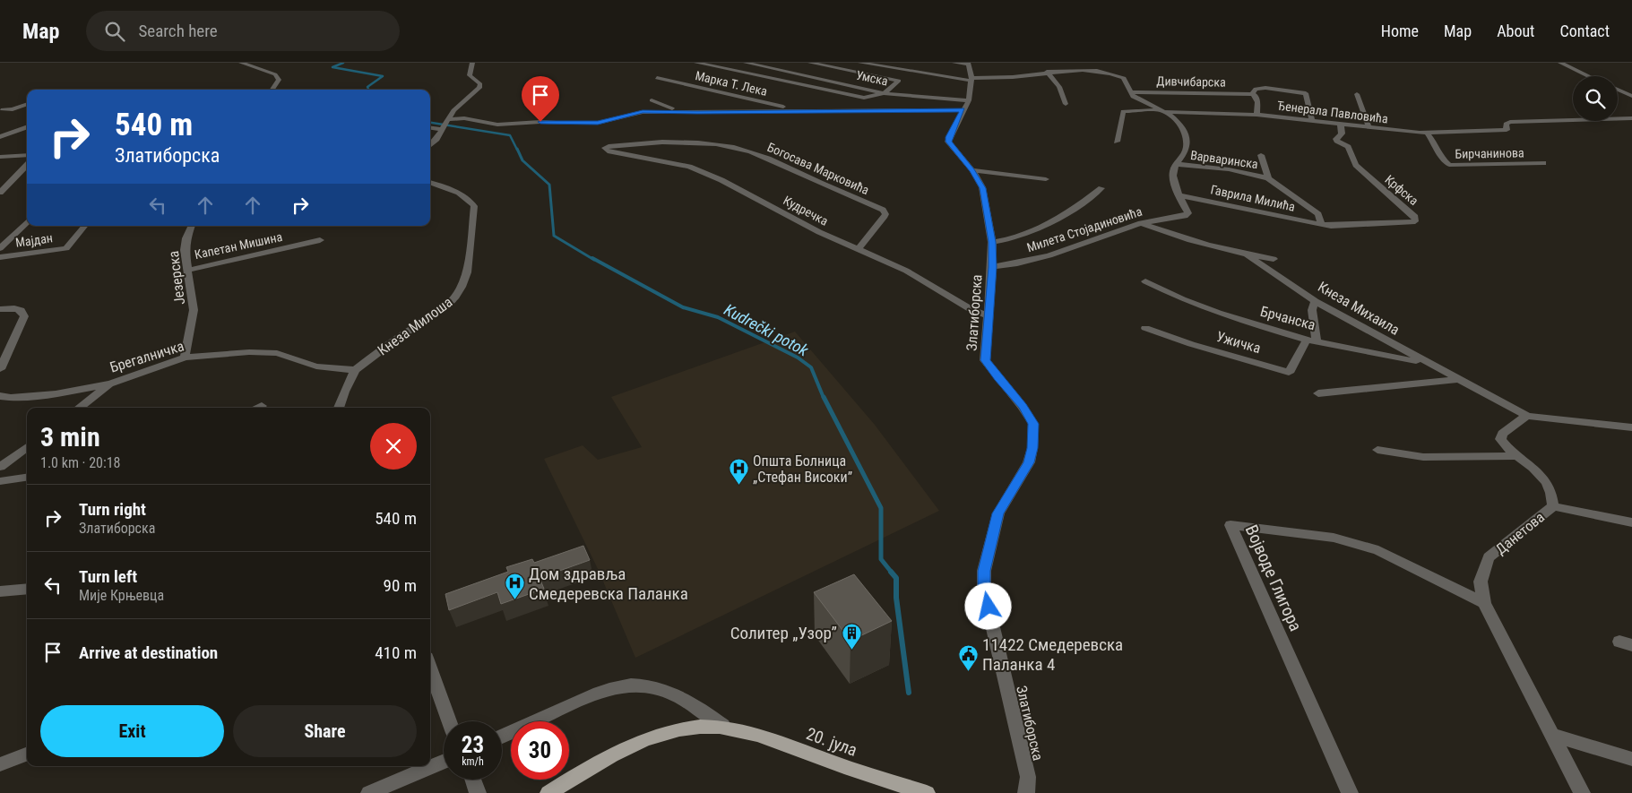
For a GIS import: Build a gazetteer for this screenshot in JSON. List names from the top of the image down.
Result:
{
  "streets": {
    "main road": ["20. јула"],
    "street": [
      "Умска",
      "Дивчибарска",
      "Марка Т. Лека",
      "Ђенерала Павловића",
      "Бирчанинова",
      "Варваринска",
      "Богосава Марковића",
      "Крфска",
      "Гаврила Милића",
      "Кудречка",
      "Милета Стојадиновића",
      "Мајдан",
      "Капетан Мишина",
      "Језерска",
      "Кнеза Михаила",
      "Златиборска",
      "Брчанска",
      "Кнеза Милоша",
      "Ужичка",
      "Брегалничка",
      "Данетова",
      "Војводе Глигора"
    ]
  },
  "crossings": [
    ["Умска", "Златиборска"],
    ["Дивчибарска", "Ђенерала Павловића"],
    ["Ђенерала Павловића", "Бирчанинова"],
    ["Ђенерала Павловића", "Крфска"],
    ["Богосава Марковића", "Кудречка"],
    ["Крфска", "Гаврила Милића"],
    ["Гаврила Милића", "Милета Стојадиновића"],
    ["Кудречка", "Златиборска"],
    ["Милета Стојадиновића", "Кнеза Михаила"],
    ["Милета Стојадиновића", "Златиборска"],
    ["Капетан Мишина", "Језерска"],
    ["Језерска", "Брегалничка"],
    ["Кнеза Михаила", "Брчанска"],
    ["Брчанска", "Ужичка"],
    ["Кнеза Милоша", "Брегалничка"],
    ["Данетова", "Војводе Глигора"]
  ],
  "water": ["Kudrečki potok"],
  "places": {
    "hospital": ["Општа Болница „Стефан Високи”", "Дом здравља Смедеревска Паланка"],
    "building": ["Солитер „Узор”"],
    "public building": ["11422 Смедеревска Паланка 4"]
  },
  "page": {
    "header": "Map",
    "search": "Search here",
    "nav": [
      "Home",
      "Map",
      "About",
      "Contact"
    ],
    "turn": ["540 m", "Златиборска"],
    "heading": ["3 min", "1.0 km · 20:18"],
    "list": [
      {
        "name": "Turn right",
        "note": "Златиборска",
        "value": "540 m"
      },
      {
        "name": "Turn left",
        "note": "Мије Крњевца",
        "value": "90 m"
      },
      {
        "name": "Arrive at destination",
        "value": "410 m"
      }
    ],
    "buttons": ["Exit", "Share"],
    "speed": "23 km/h",
    "limit": "30"
  }
}
